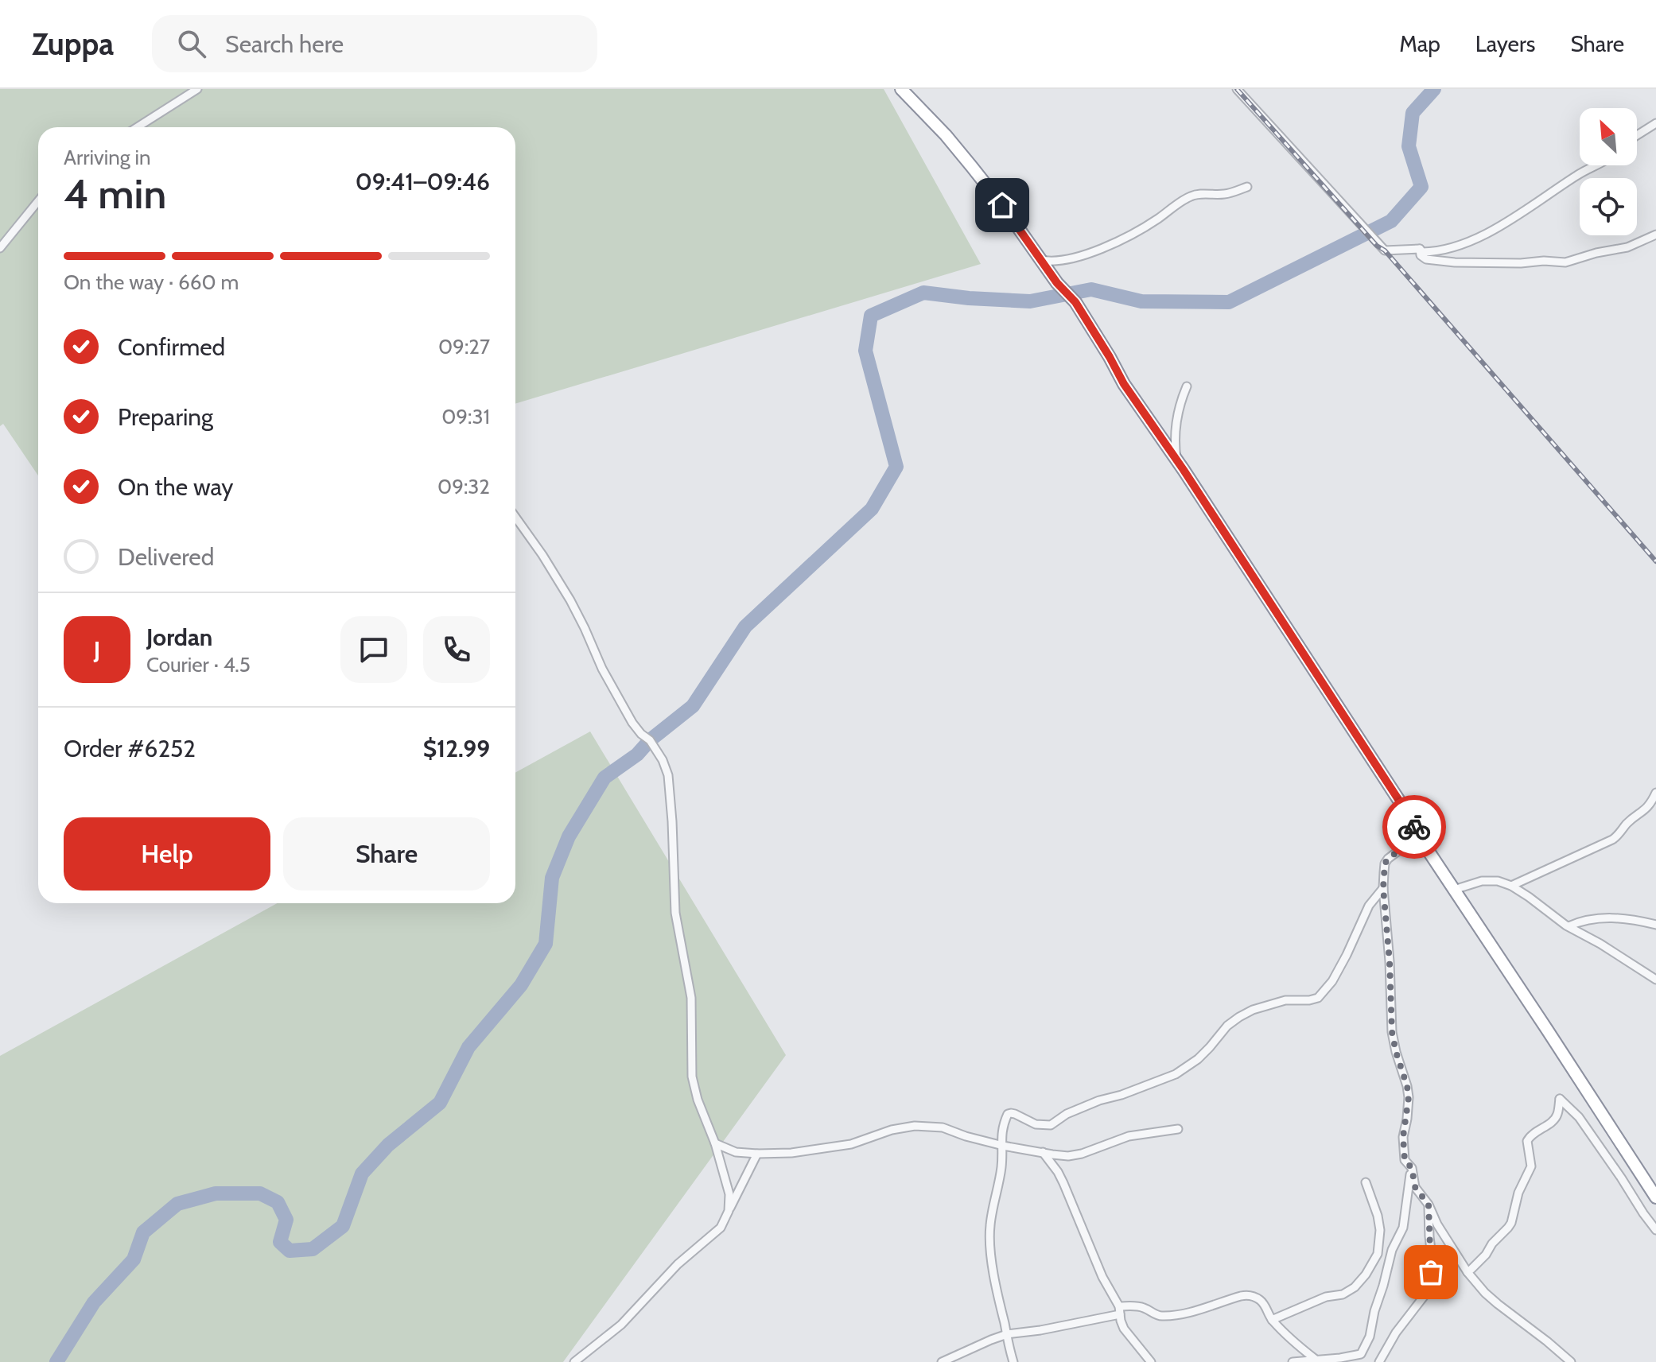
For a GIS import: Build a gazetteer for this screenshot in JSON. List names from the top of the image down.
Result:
{
  "north": "top left",
  "page": {
    "header": "Zuppa",
    "search": "Search here",
    "nav": ["Map", "Layers", "Share"],
    "heading": ["4 min", "Arriving in", "09:41–09:46"],
    "panel": [
      "Jordan",
      "Courier · 4.5",
      "Order #6252",
      "$12.99"
    ],
    "bar": "On the way · 660 m",
    "list": [
      ["Confirmed", "09:27"],
      ["Preparing", "09:31"],
      ["On the way", "09:32"],
      "Delivered"
    ],
    "round": "J",
    "buttons": ["Help", "Share"]
  }
}
